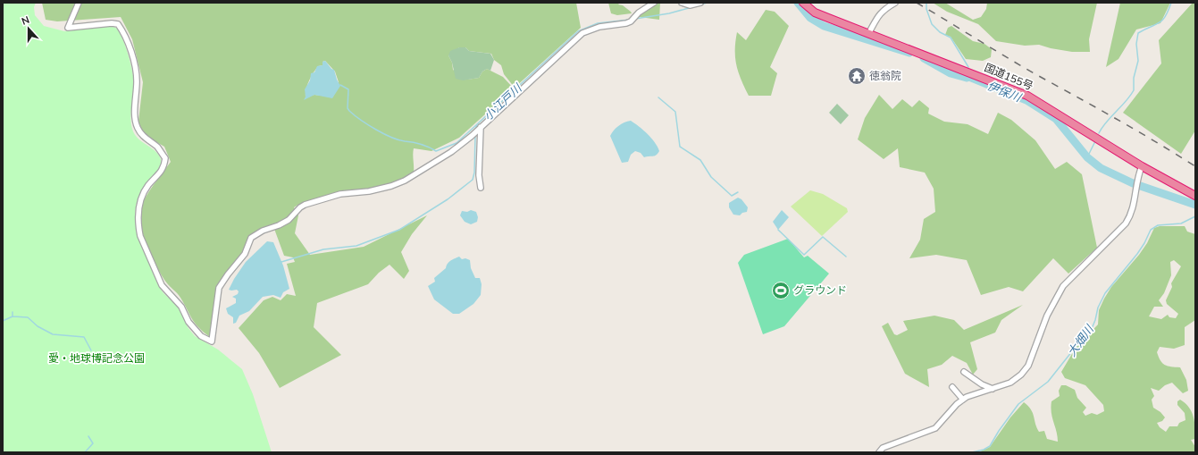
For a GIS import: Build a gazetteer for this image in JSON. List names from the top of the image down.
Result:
{
  "streets": {
    "highway": ["国道155号"]
  },
  "water": ["伊保川", "小江戸川", "大畑川"],
  "parks": ["愛・地球博記念公園"],
  "places": {
    "temple": ["徳翁院"],
    "sports": ["グラウンド"]
  },
  "north": "top"
}
